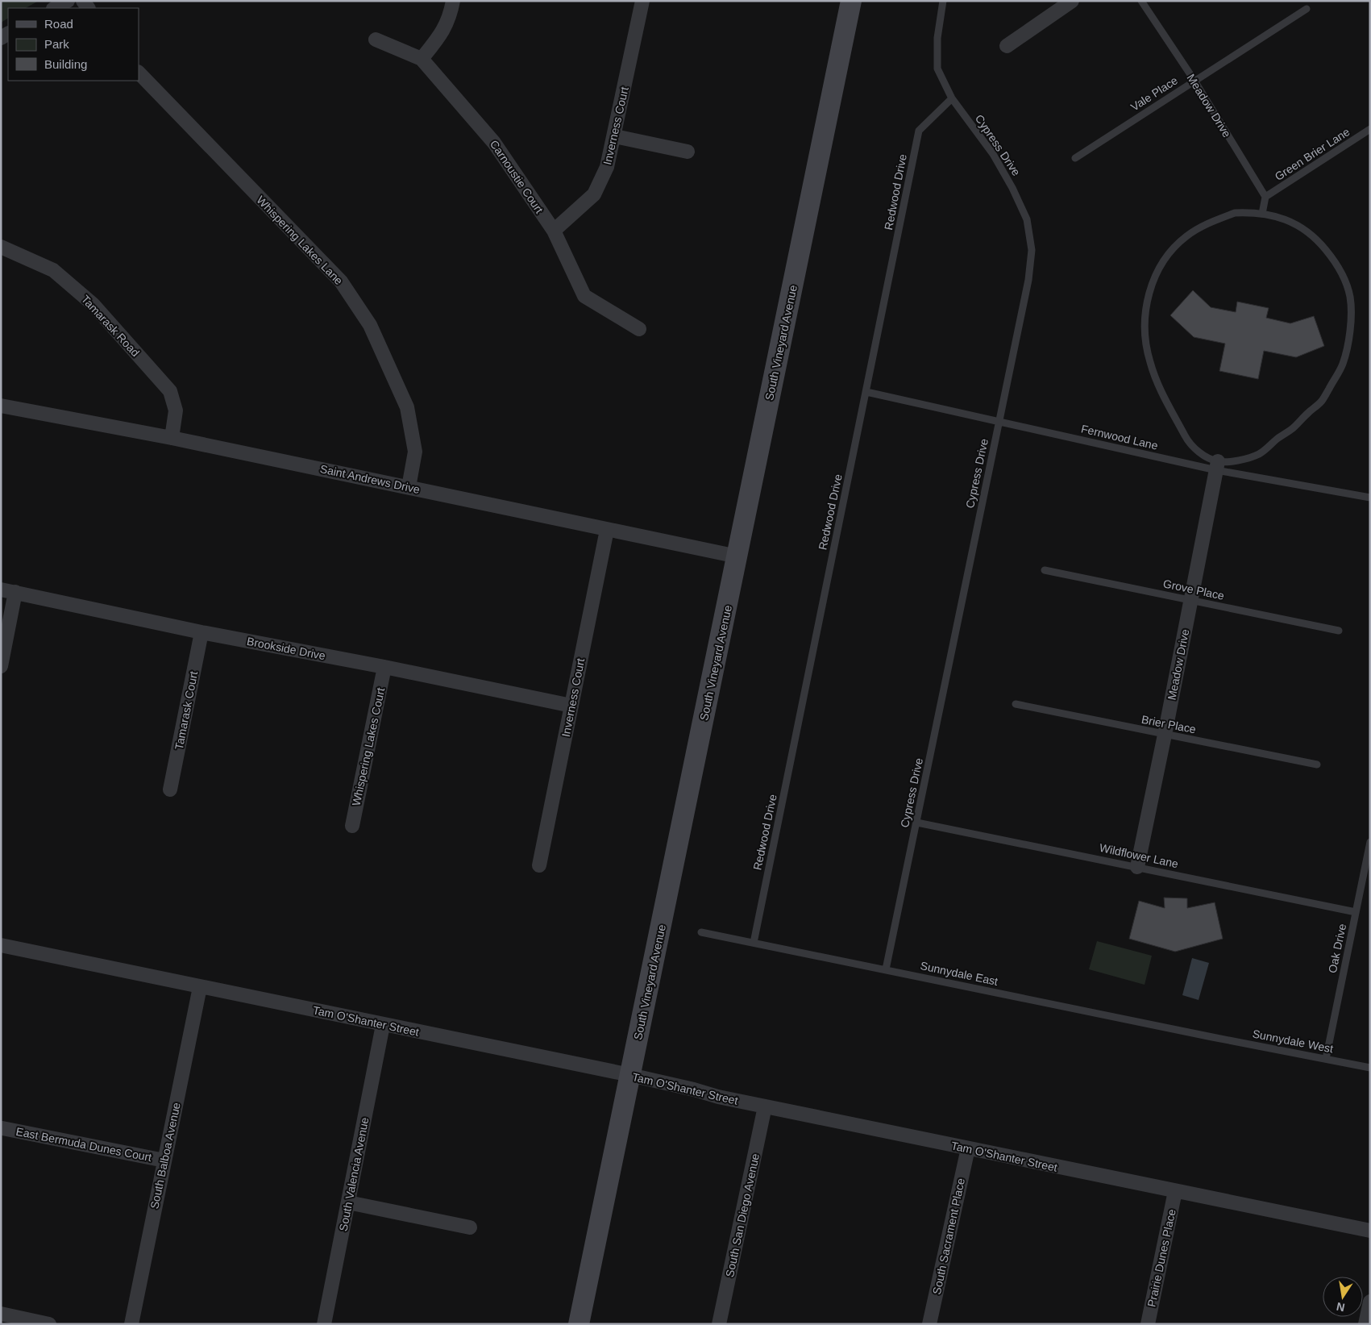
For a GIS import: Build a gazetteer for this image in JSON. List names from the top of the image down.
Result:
{
  "streets": {
    "main road": ["South Vineyard Avenue"],
    "street": [
      "Meadow Drive",
      "Inverness Court",
      "Carnoustie Court",
      "Whispering Lakes Lane",
      "Tamarask Road",
      "Saint Andrews Drive",
      "Brookside Drive",
      "Tamarask Court",
      "Whispering Lakes Court",
      "Tam O'Shanter Street",
      "East Bermuda Dunes Court",
      "South Balboa Avenue",
      "South Valencia Avenue",
      "South San Diego Avenue",
      "South Sacrament Place",
      "Prairie Dunes Place"
    ],
    "lane": [
      "Vale Place",
      "Cypress Drive",
      "Green Brier Lane",
      "Redwood Drive",
      "Fernwood Lane",
      "Grove Place",
      "Brier Place",
      "Wildflower Lane",
      "Oak Drive",
      "Sunnydale East",
      "Sunnydale West"
    ]
  },
  "crossings": [
    ["Vale Place", "Meadow Drive"],
    ["Meadow Drive", "Green Brier Lane"],
    ["Meadow Drive", "Fernwood Lane"],
    ["Meadow Drive", "Grove Place"],
    ["Meadow Drive", "Brier Place"],
    ["Meadow Drive", "Wildflower Lane"],
    ["Inverness Court", "Carnoustie Court"],
    ["Inverness Court", "Saint Andrews Drive"],
    ["Inverness Court", "Brookside Drive"],
    ["Cypress Drive", "Redwood Drive"],
    ["Cypress Drive", "Fernwood Lane"],
    ["Cypress Drive", "Wildflower Lane"],
    ["Cypress Drive", "Sunnydale East"],
    ["Redwood Drive", "Fernwood Lane"],
    ["Redwood Drive", "Sunnydale East"],
    ["Whispering Lakes Lane", "Saint Andrews Drive"],
    ["Tamarask Road", "Saint Andrews Drive"],
    ["South Vineyard Avenue", "Saint Andrews Drive"],
    ["South Vineyard Avenue", "Tam O'Shanter Street"],
    ["Brookside Drive", "Tamarask Court"],
    ["Brookside Drive", "Whispering Lakes Court"],
    ["Wildflower Lane", "Oak Drive"],
    ["Oak Drive", "Sunnydale West"],
    ["Sunnydale East", "Sunnydale West"],
    ["Tam O'Shanter Street", "South Balboa Avenue"],
    ["Tam O'Shanter Street", "South Valencia Avenue"],
    ["Tam O'Shanter Street", "South San Diego Avenue"],
    ["Tam O'Shanter Street", "South Sacrament Place"],
    ["Tam O'Shanter Street", "Prairie Dunes Place"],
    ["East Bermuda Dunes Court", "South Balboa Avenue"]
  ],
  "legend": ["Road", "Park", "Building"],
  "north": "bottom"
}
